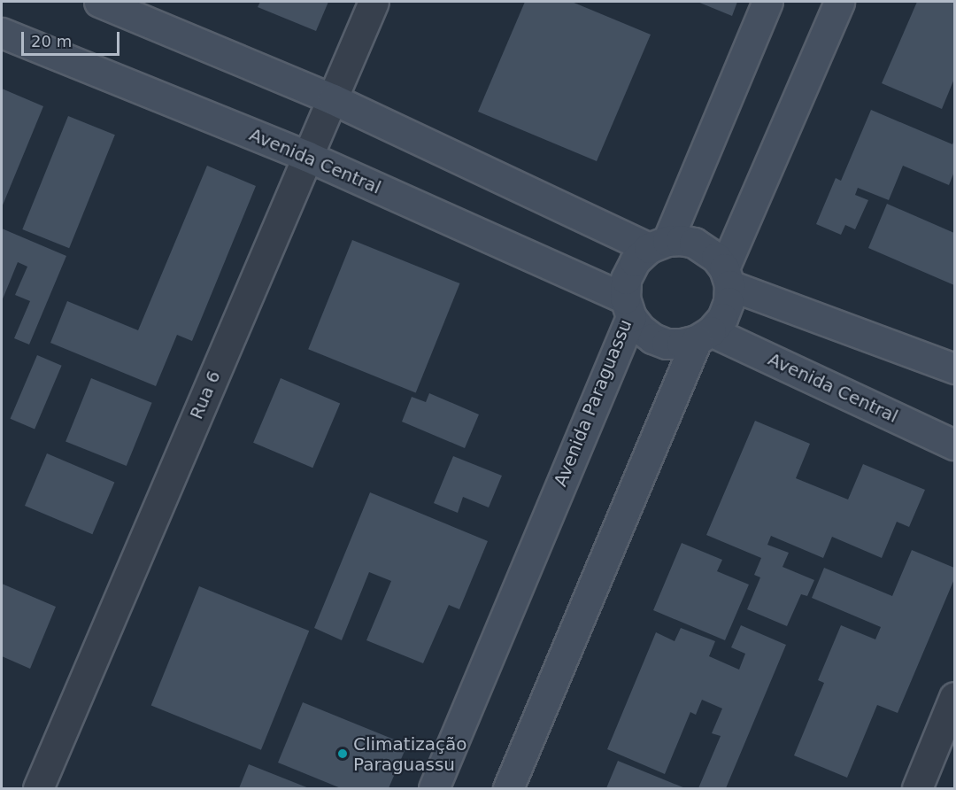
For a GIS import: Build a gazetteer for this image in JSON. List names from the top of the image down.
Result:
{
  "streets": {
    "main road": ["Avenida Central", "Avenida Paraguassu"],
    "street": ["Rua 6"]
  },
  "crossings": [
    ["Avenida Central", "Rua 6"],
    ["Avenida Central", "Avenida Paraguassu"]
  ],
  "places": ["Climatização Paraguassu"],
  "scale_bar": "20 m"
}
